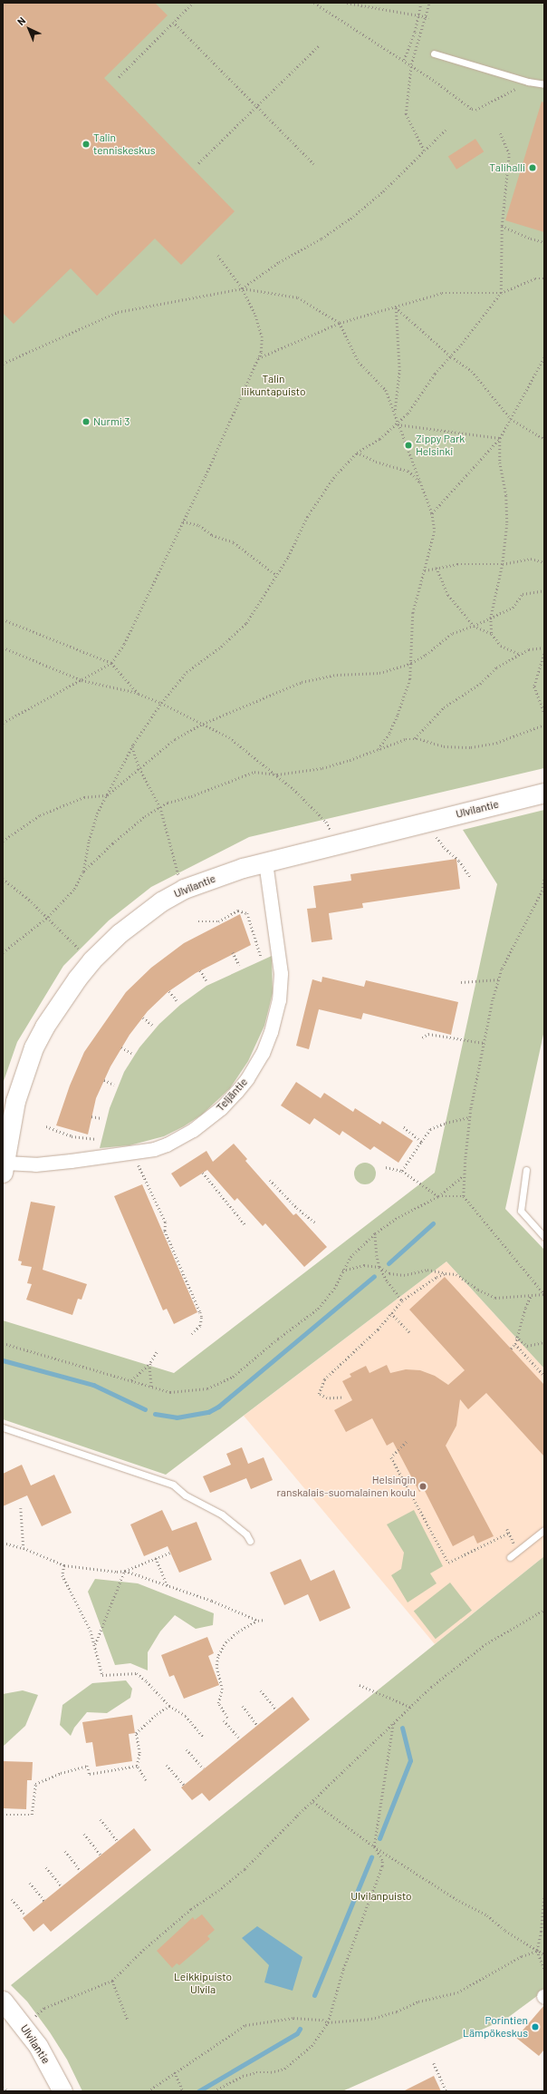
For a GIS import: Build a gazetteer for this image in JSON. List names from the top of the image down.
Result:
{
  "streets": {
    "street": ["Ulvilantie", "Teljäntie"]
  },
  "crossings": [
    ["Ulvilantie", "Teljäntie"]
  ],
  "parks": ["Talin liikuntapuisto", "Ulvilanpuisto", "Leikkipuisto Ulvila"],
  "places": [
    "Talin tenniskeskus",
    "Talihalli",
    "Nurmi 3",
    "Zippy Park Helsinki",
    "Helsingin ranskalais-suomalainen koulu",
    "Porintien Lämpökeskus"
  ],
  "north": "top left"
}
